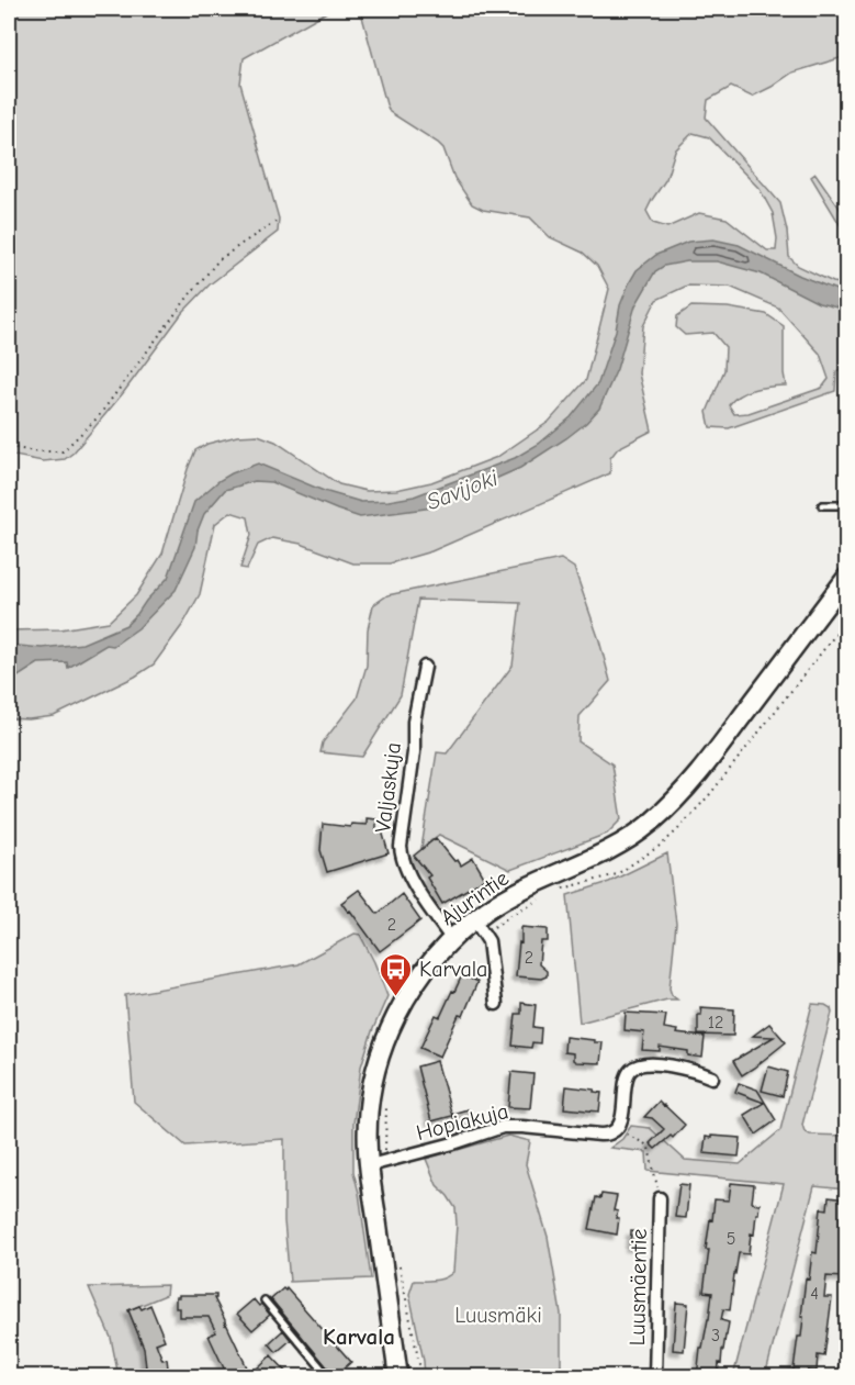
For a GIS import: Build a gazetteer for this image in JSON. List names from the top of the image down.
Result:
{
  "streets": {
    "street": [
      "Valjaskuja",
      "Ajurintie",
      "Hopiakuja",
      "Luusmäentie"
    ]
  },
  "crossings": [
    ["Valjaskuja", "Ajurintie"],
    ["Ajurintie", "Hopiakuja"]
  ],
  "districts": ["Karvala"],
  "water": ["Savijoki"],
  "parks": ["Luusmäki"],
  "places": {
    "bus stop": ["Karvala"]
  },
  "house_numbers": [
    "2",
    "2",
    "12",
    "5",
    "4",
    "3"
  ]
}
